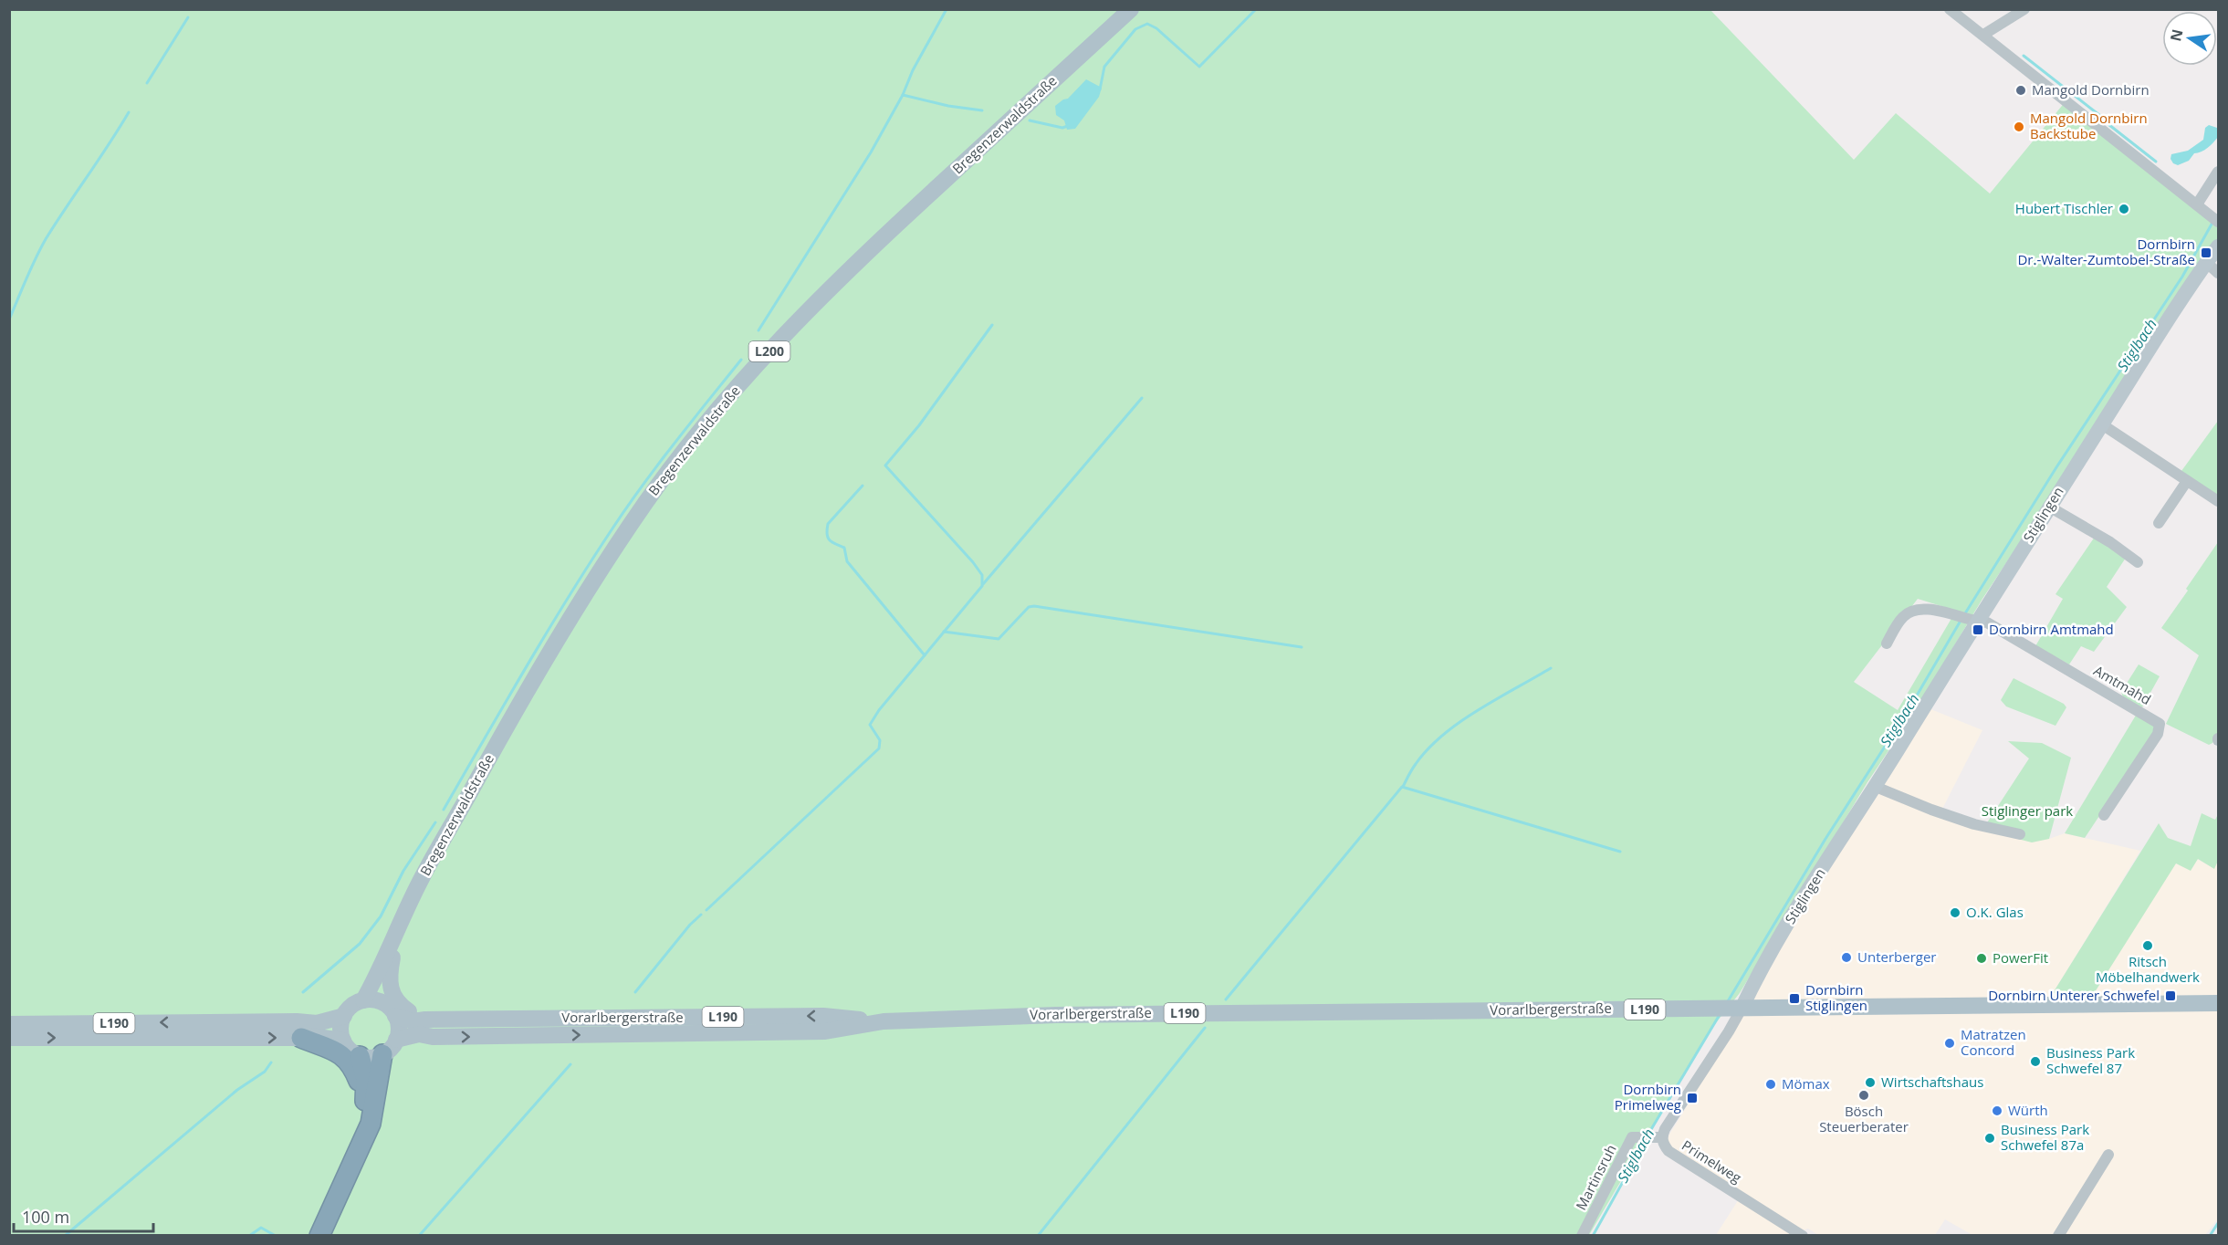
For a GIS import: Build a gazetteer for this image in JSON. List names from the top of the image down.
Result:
{
  "streets": {
    "main road": [
      "Bregenzerwaldstraße",
      "L200",
      "Stiglingen",
      "Vorarlbergerstraße",
      "L190"
    ],
    "street": ["Amtmahd", "Primelweg", "Martinsruh"]
  },
  "crossings": [
    ["Bregenzerwaldstraße", "Vorarlbergerstraße"],
    ["Bregenzerwaldstraße", "L190"],
    ["Stiglingen", "Amtmahd"],
    ["Stiglingen", "Vorarlbergerstraße"],
    ["Vorarlbergerstraße", "L190"],
    ["Primelweg", "Martinsruh"]
  ],
  "water": ["Stiglbach"],
  "parks": ["Stiglinger park"],
  "places": {
    "other": [
      "Mangold Dornbirn",
      "Mangold Dornbirn Backstube",
      "Hubert Tischler",
      "O.K. Glas",
      "Ritsch Möbelhandwerk",
      "Unterberger",
      "PowerFit",
      "Matratzen Concord",
      "Business Park Schwefel 87",
      "Wirtschaftshaus",
      "Mömax",
      "Bösch Steuerberater",
      "Würth",
      "Business Park Schwefel 87a"
    ],
    "transit": [
      "Dornbirn Dr.-Walter-Zumtobel-Straße",
      "Dornbirn Amtmahd",
      "Dornbirn Unterer Schwefel",
      "Dornbirn Stiglingen",
      "Dornbirn Primelweg"
    ]
  },
  "scale_bar": "100 m",
  "north": "left"
}
